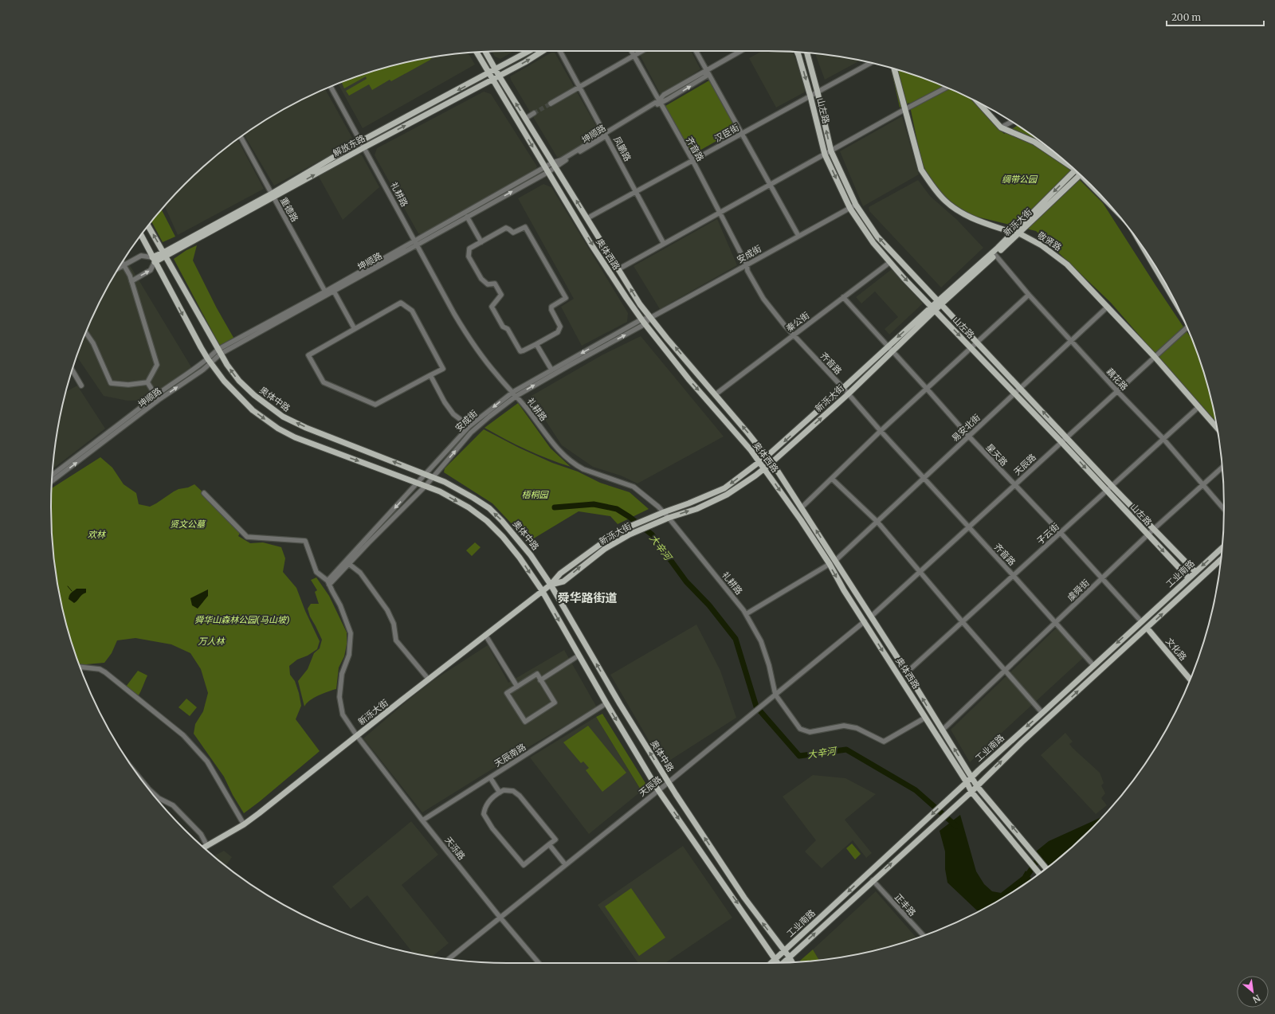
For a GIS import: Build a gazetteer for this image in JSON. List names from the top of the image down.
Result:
{
  "streets": {
    "main road": [
      "山左路",
      "解放东路",
      "新泺大街",
      "敬贤路",
      "奥体西路",
      "奥体中路",
      "工业南路",
      "文化路"
    ],
    "street": [
      "汉臣街",
      "坤顺路",
      "凤鹏路",
      "齐音路",
      "礼耕路",
      "重德路",
      "安成街",
      "秦公街",
      "藕花路",
      "易安北街",
      "星天路",
      "天辰路",
      "子云街",
      "虞舜街",
      "天辰南路",
      "天泺路",
      "正丰路"
    ]
  },
  "crossings": [
    ["山左路", "汉臣街"],
    ["山左路", "新泺大街"],
    ["山左路", "安成街"],
    ["山左路", "秦公街"],
    ["山左路", "易安北街"],
    ["山左路", "天辰路"],
    ["山左路", "子云街"],
    ["山左路", "工业南路"],
    ["山左路", "虞舜街"],
    ["汉臣街", "凤鹏路"],
    ["汉臣街", "齐音路"],
    ["汉臣街", "奥体西路"],
    ["坤顺路", "凤鹏路"],
    ["坤顺路", "齐音路"],
    ["坤顺路", "礼耕路"],
    ["坤顺路", "重德路"],
    ["坤顺路", "奥体西路"],
    ["坤顺路", "奥体中路"],
    ["解放东路", "礼耕路"],
    ["解放东路", "重德路"],
    ["解放东路", "奥体西路"],
    ["解放东路", "奥体中路"],
    ["齐音路", "新泺大街"],
    ["齐音路", "安成街"],
    ["齐音路", "秦公街"],
    ["齐音路", "易安北街"],
    ["齐音路", "天辰路"],
    ["齐音路", "子云街"],
    ["齐音路", "工业南路"],
    ["齐音路", "虞舜街"],
    ["礼耕路", "新泺大街"],
    ["礼耕路", "安成街"],
    ["礼耕路", "天辰路"],
    ["新泺大街", "敬贤路"],
    ["新泺大街", "奥体西路"],
    ["新泺大街", "藕花路"],
    ["新泺大街", "奥体中路"],
    ["新泺大街", "星天路"],
    ["新泺大街", "天泺路"],
    ["敬贤路", "易安北街"],
    ["敬贤路", "天辰路"],
    ["敬贤路", "子云街"],
    ["奥体西路", "安成街"],
    ["奥体西路", "秦公街"],
    ["奥体西路", "易安北街"],
    ["奥体西路", "天辰路"],
    ["奥体西路", "子云街"],
    ["奥体西路", "工业南路"],
    ["奥体西路", "虞舜街"],
    ["安成街", "奥体中路"],
    ["安成街", "天泺路"],
    ["秦公街", "星天路"],
    ["藕花路", "易安北街"],
    ["藕花路", "天辰路"],
    ["藕花路", "子云街"],
    ["藕花路", "虞舜街"],
    ["奥体中路", "天辰路"],
    ["奥体中路", "工业南路"],
    ["易安北街", "星天路"],
    ["星天路", "天辰路"],
    ["星天路", "子云街"],
    ["星天路", "工业南路"],
    ["星天路", "虞舜街"],
    ["天辰路", "天泺路"],
    ["工业南路", "文化路"],
    ["工业南路", "正丰路"],
    ["天辰南路", "天泺路"]
  ],
  "districts": ["舜华路街道"],
  "water": ["大辛河"],
  "parks": [
    "绸带公园",
    "梧桐园",
    "贤文公墓",
    "欢林",
    "舜华山森林公园(马山坡)",
    "万人林"
  ],
  "scale_bar": "200 m",
  "north": "bottom right"
}
